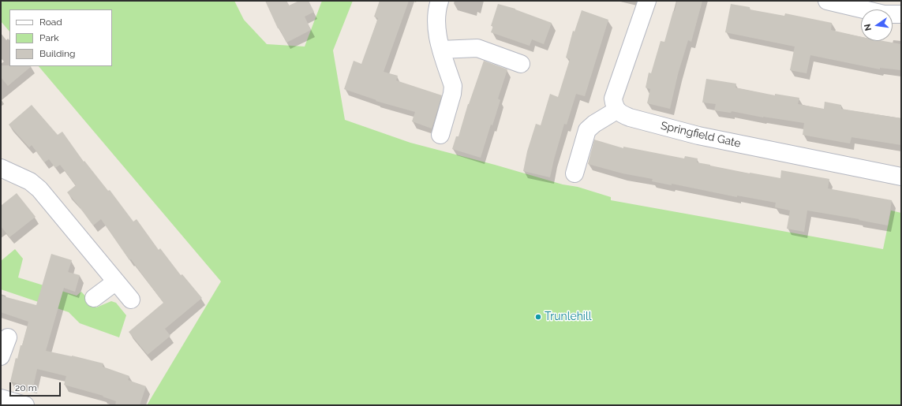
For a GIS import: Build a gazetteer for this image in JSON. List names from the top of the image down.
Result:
{
  "streets": {
    "street": ["Springfield Gate"]
  },
  "places": ["Trunlehill"],
  "legend": ["Road", "Park", "Building"],
  "scale_bar": "20 m",
  "north": "left"
}
